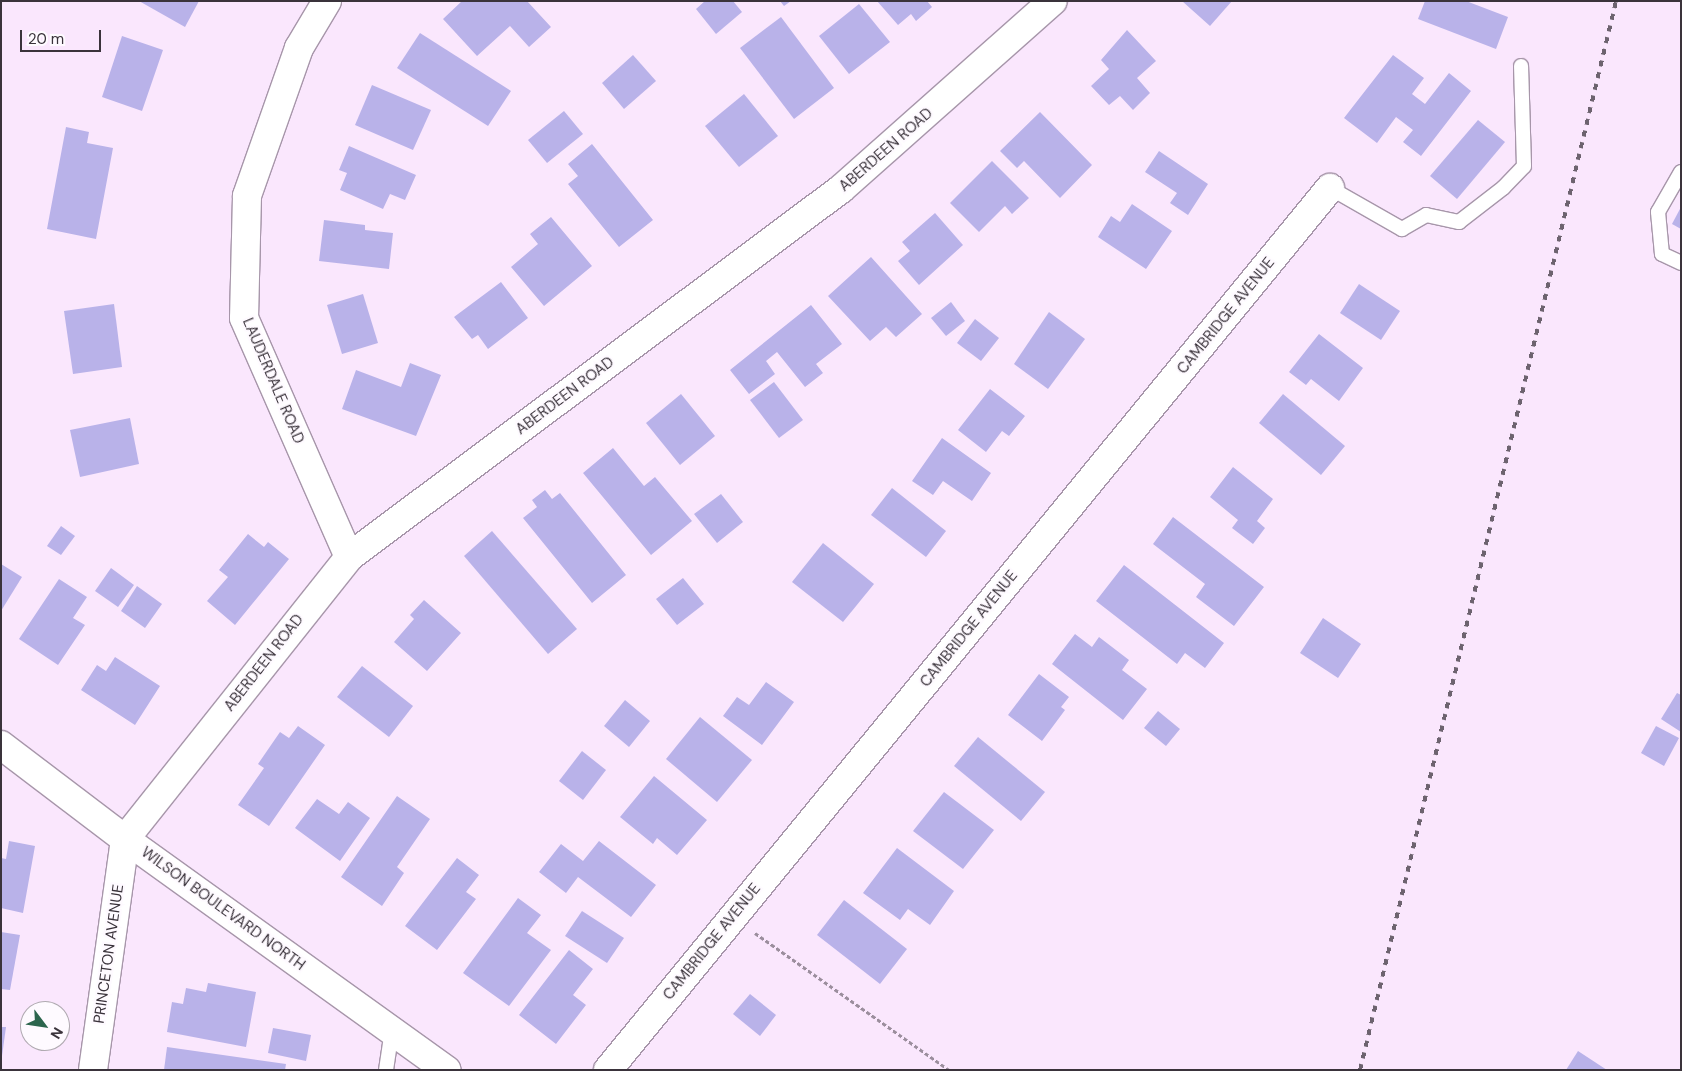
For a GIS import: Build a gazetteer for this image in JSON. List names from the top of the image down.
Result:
{
  "streets": {
    "street": [
      "ABERDEEN ROAD",
      "CAMBRIDGE AVENUE",
      "LAUDERDALE ROAD",
      "WILSON BOULEVARD NORTH",
      "PRINCETON AVENUE"
    ]
  },
  "crossings": [
    ["ABERDEEN ROAD", "LAUDERDALE ROAD"],
    ["ABERDEEN ROAD", "WILSON BOULEVARD NORTH"],
    ["ABERDEEN ROAD", "PRINCETON AVENUE"],
    ["WILSON BOULEVARD NORTH", "PRINCETON AVENUE"]
  ],
  "scale_bar": "20 m",
  "north": "bottom right"
}
